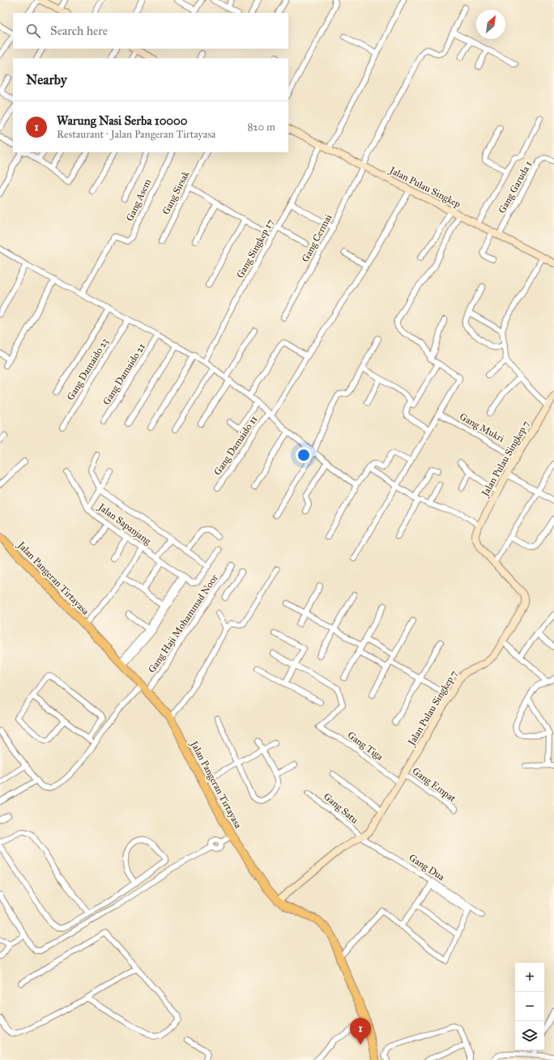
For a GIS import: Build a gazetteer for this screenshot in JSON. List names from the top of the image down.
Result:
{
  "streets": {
    "main road": ["Jalan Pangeran Tirtayasa"],
    "street": [
      "Jalan Pulau Singkep",
      "Gang Garuda 1",
      "Gang Sirsak",
      "Gang Asem",
      "Gang Cermai",
      "Gang Singkep 17",
      "Gang Damaido 23",
      "Gang Damaido 21",
      "Gang Mukri",
      "Gang Damaido 11",
      "Jalan Pulau Singkep 7",
      "Jalan Sapanjang",
      "Gang Haji Mohammad Noor",
      "Gang Tiga",
      "Gang Empat",
      "Gang Satu",
      "Gang Dua"
    ]
  },
  "crossings": [
    ["Jalan Pulau Singkep", "Gang Garuda 1"],
    ["Jalan Pulau Singkep", "Gang Cermai"],
    ["Jalan Pulau Singkep", "Gang Singkep 17"],
    ["Jalan Pulau Singkep", "Gang Damaido 11"],
    ["Gang Mukri", "Jalan Pulau Singkep 7"],
    ["Jalan Pulau Singkep 7", "Jalan Pangeran Tirtayasa"],
    ["Jalan Pulau Singkep 7", "Gang Tiga"],
    ["Jalan Pulau Singkep 7", "Gang Empat"],
    ["Jalan Pulau Singkep 7", "Gang Satu"],
    ["Jalan Pulau Singkep 7", "Gang Dua"],
    ["Jalan Pangeran Tirtayasa", "Gang Haji Mohammad Noor"],
    ["Gang Satu", "Gang Dua"]
  ],
  "north": "top right",
  "page": {
    "search": "Search here",
    "heading": "Nearby",
    "list": [
      {
        "mark": "1",
        "name": "Warung Nasi Serba 10000",
        "note": "Restaurant · Jalan Pangeran Tirtayasa",
        "value": "820 m"
      }
    ],
    "map_buttons": ["+", "−"],
    "pins": "1"
  }
}
